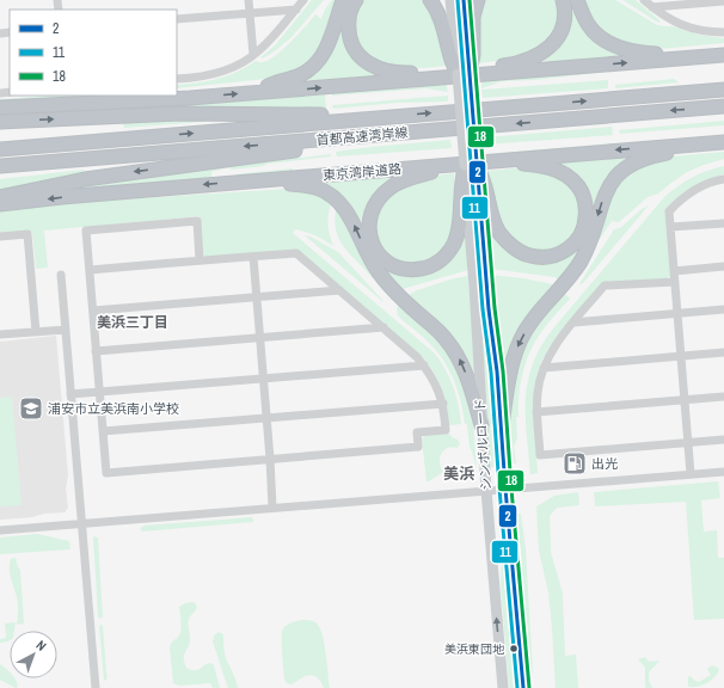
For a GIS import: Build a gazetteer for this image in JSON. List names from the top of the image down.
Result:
{
  "streets": {
    "highway": ["首都高速湾岸線", "東京湾岸道路"],
    "main road": ["シンボルロード"]
  },
  "districts": ["美浜三丁目", "美浜"],
  "places": {
    "school or university": ["浦安市立美浜南小学校"],
    "fuel station": ["出光"],
    "other": ["美浜東団地"]
  },
  "lines": ["transit line 2", "transit line 11", "transit line 18"],
  "legend": ["2", "11", "18"],
  "north": "top right"
}
